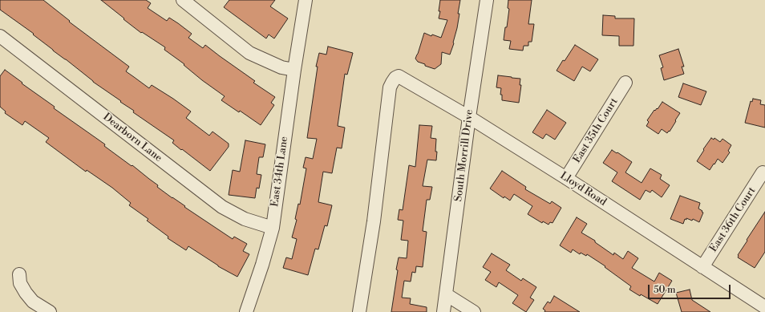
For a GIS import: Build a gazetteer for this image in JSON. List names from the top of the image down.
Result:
{
  "streets": {
    "street": [
      "East 35th Court",
      "Dearborn Lane",
      "South Morrill Drive",
      "East 34th Lane",
      "Lloyd Road",
      "East 36th Court"
    ]
  },
  "crossings": [
    ["East 35th Court", "Lloyd Road"],
    ["Dearborn Lane", "East 34th Lane"],
    ["South Morrill Drive", "Lloyd Road"],
    ["Lloyd Road", "East 36th Court"]
  ],
  "scale_bar": "50 m"
}
